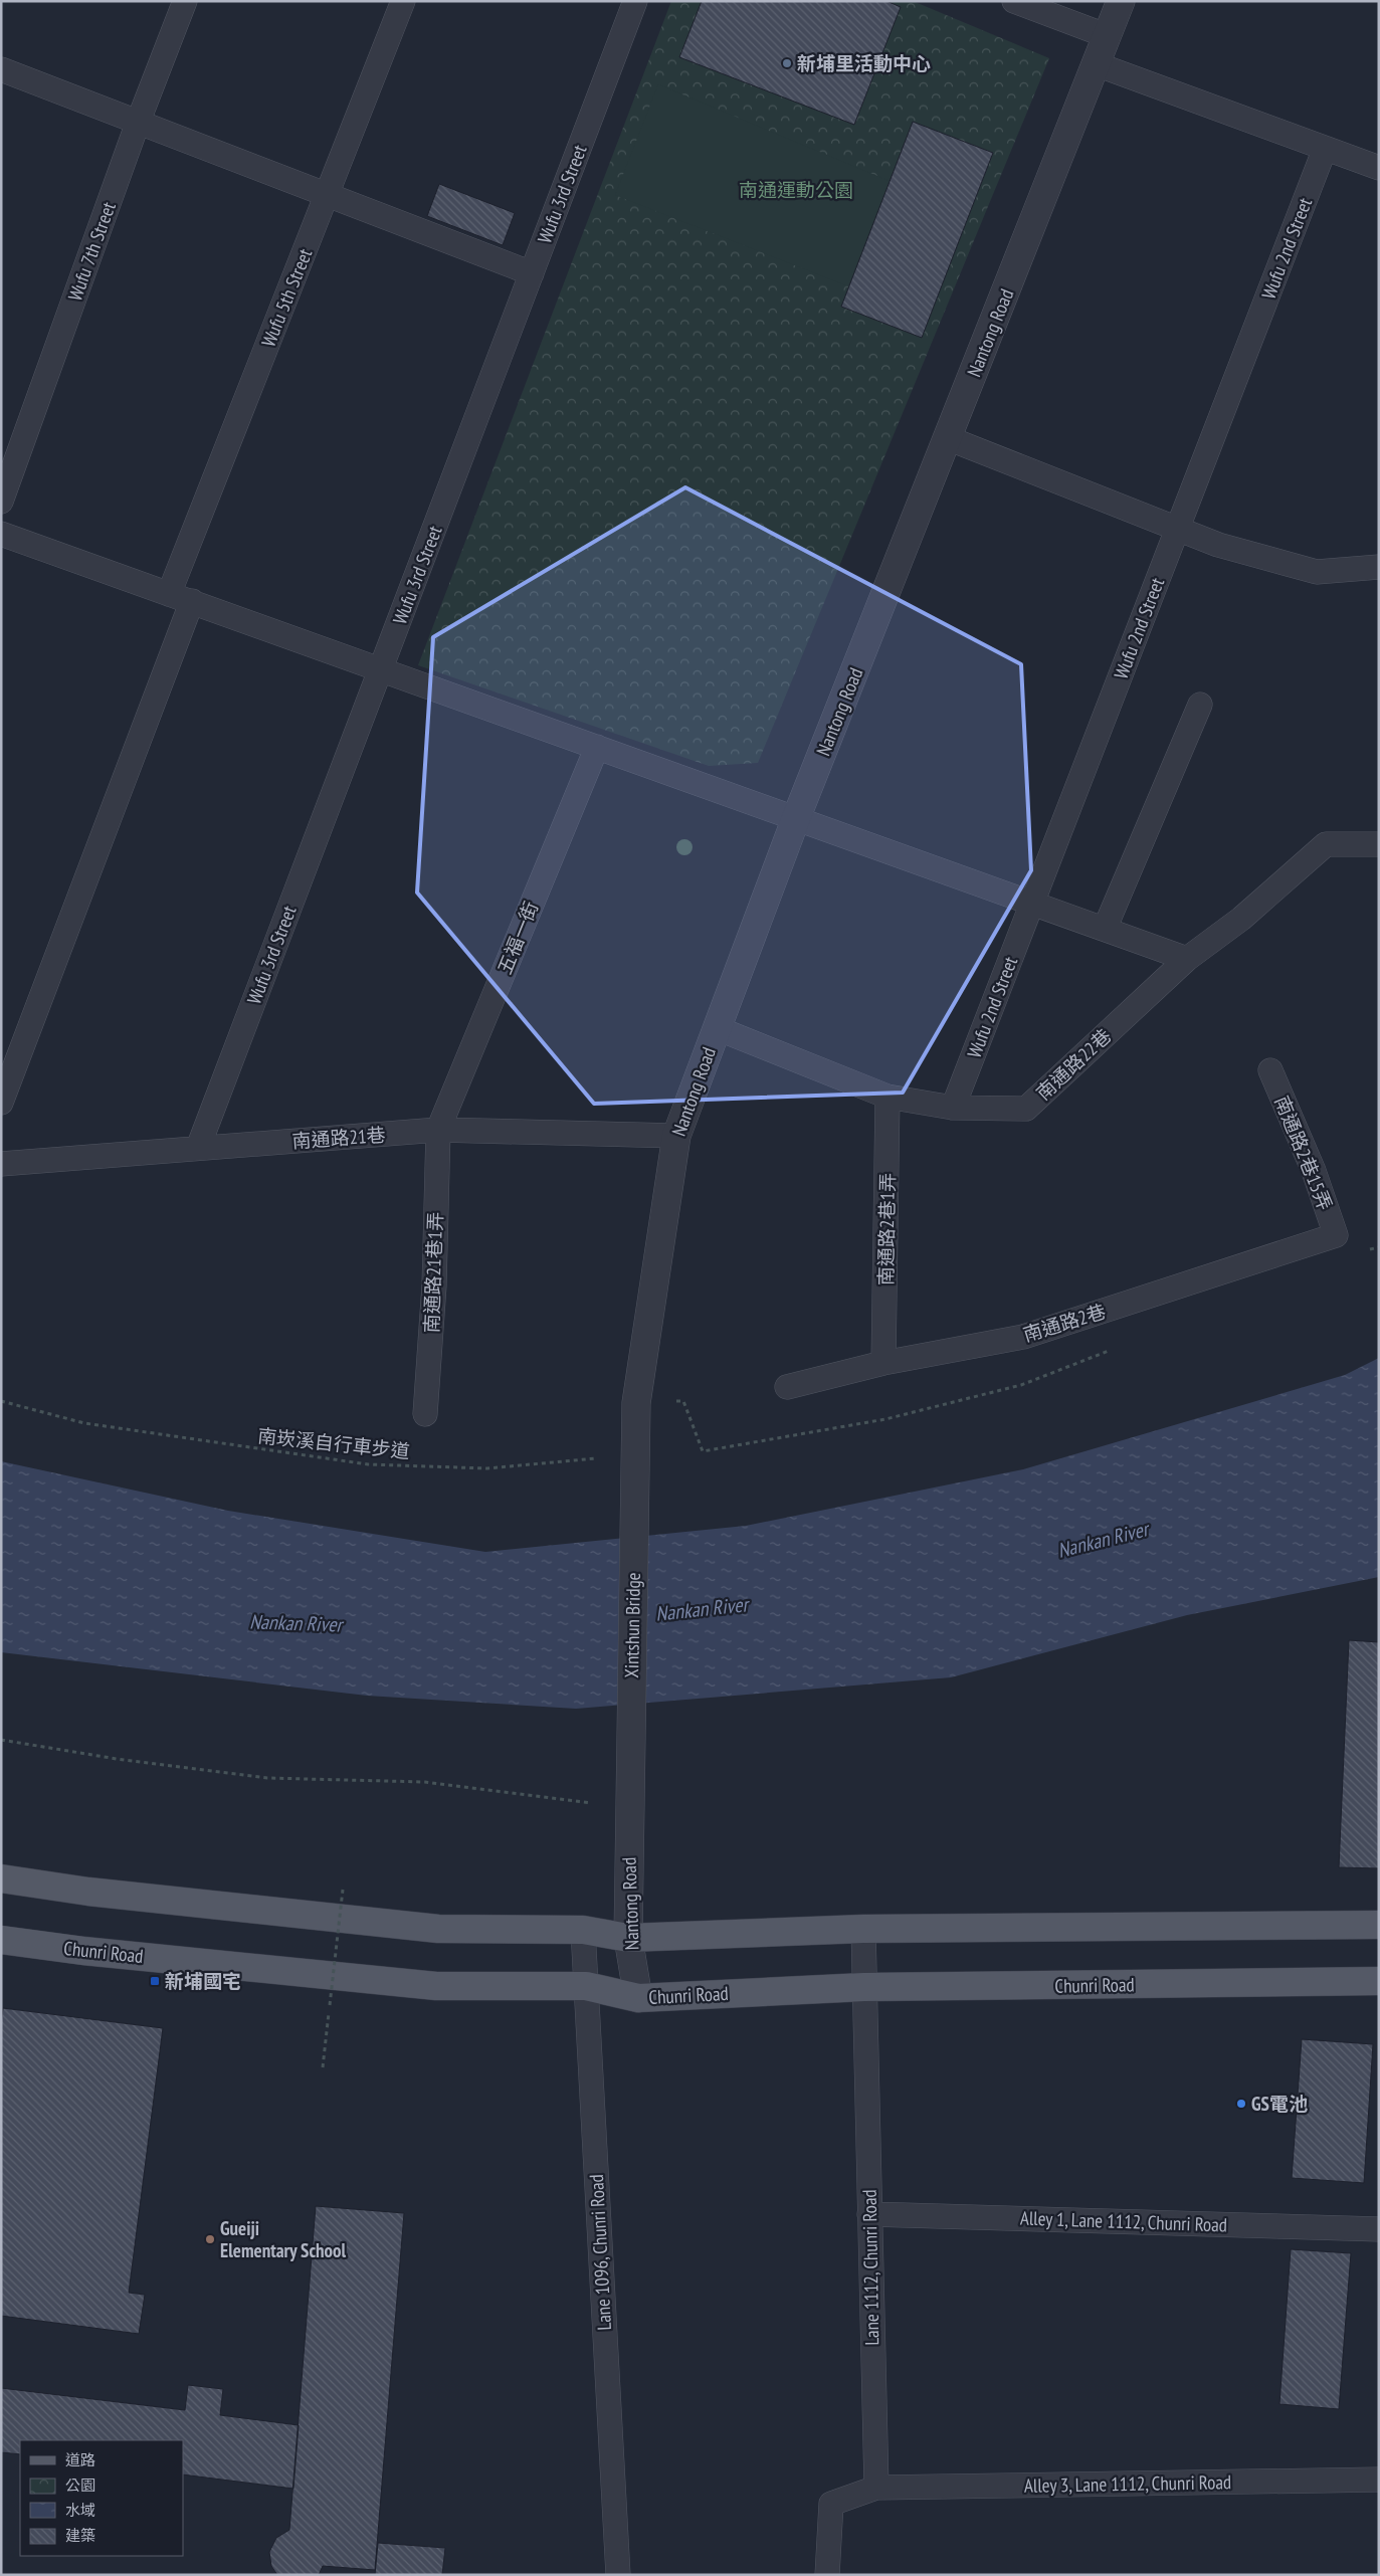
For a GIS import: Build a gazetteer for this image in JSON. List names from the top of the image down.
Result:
{
  "streets": {
    "main road": ["Chunri Road"],
    "street": ["Nantong Road", "Xintshun Bridge"],
    "lane": [
      "Wufu 3rd Street",
      "Wufu 2nd Street",
      "Wufu 7th Street",
      "Wufu 5th Street",
      "五福一街",
      "南通路22巷",
      "南通路21巷",
      "南通路2巷15弄",
      "南通路2巷1弄",
      "南通路21巷1弄",
      "南通路2巷",
      "Alley 1, Lane 1112, Chunri Road",
      "Lane 1096, Chunri Road",
      "Lane 1112, Chunri Road",
      "Alley 3, Lane 1112, Chunri Road"
    ],
    "path": ["南崁溪自行車步道"]
  },
  "crossings": [
    ["Wufu 3rd Street", "南通路21巷"],
    ["Wufu 2nd Street", "南通路22巷"],
    ["Nantong Road", "南通路22巷"],
    ["Nantong Road", "南通路21巷"],
    ["Nantong Road", "Xintshun Bridge"],
    ["Nantong Road", "Chunri Road"],
    ["五福一街", "南通路21巷"],
    ["五福一街", "南通路21巷1弄"],
    ["南通路22巷", "南通路2巷1弄"],
    ["南通路21巷", "南通路21巷1弄"],
    ["南通路2巷15弄", "南通路2巷"],
    ["南通路2巷1弄", "南通路2巷"],
    ["Chunri Road", "Lane 1096, Chunri Road"],
    ["Chunri Road", "Lane 1112, Chunri Road"],
    ["Alley 1, Lane 1112, Chunri Road", "Lane 1112, Chunri Road"],
    ["Lane 1112, Chunri Road", "Alley 3, Lane 1112, Chunri Road"]
  ],
  "water": ["Nankan River"],
  "parks": ["南通運動公園"],
  "places": {
    "other": ["新埔里活動中心", "GS電池", "Gueiji Elementary School"],
    "transit": ["新埔國宅"]
  },
  "legend": [
    "道路",
    "公園",
    "水域",
    "建築"
  ]
}
